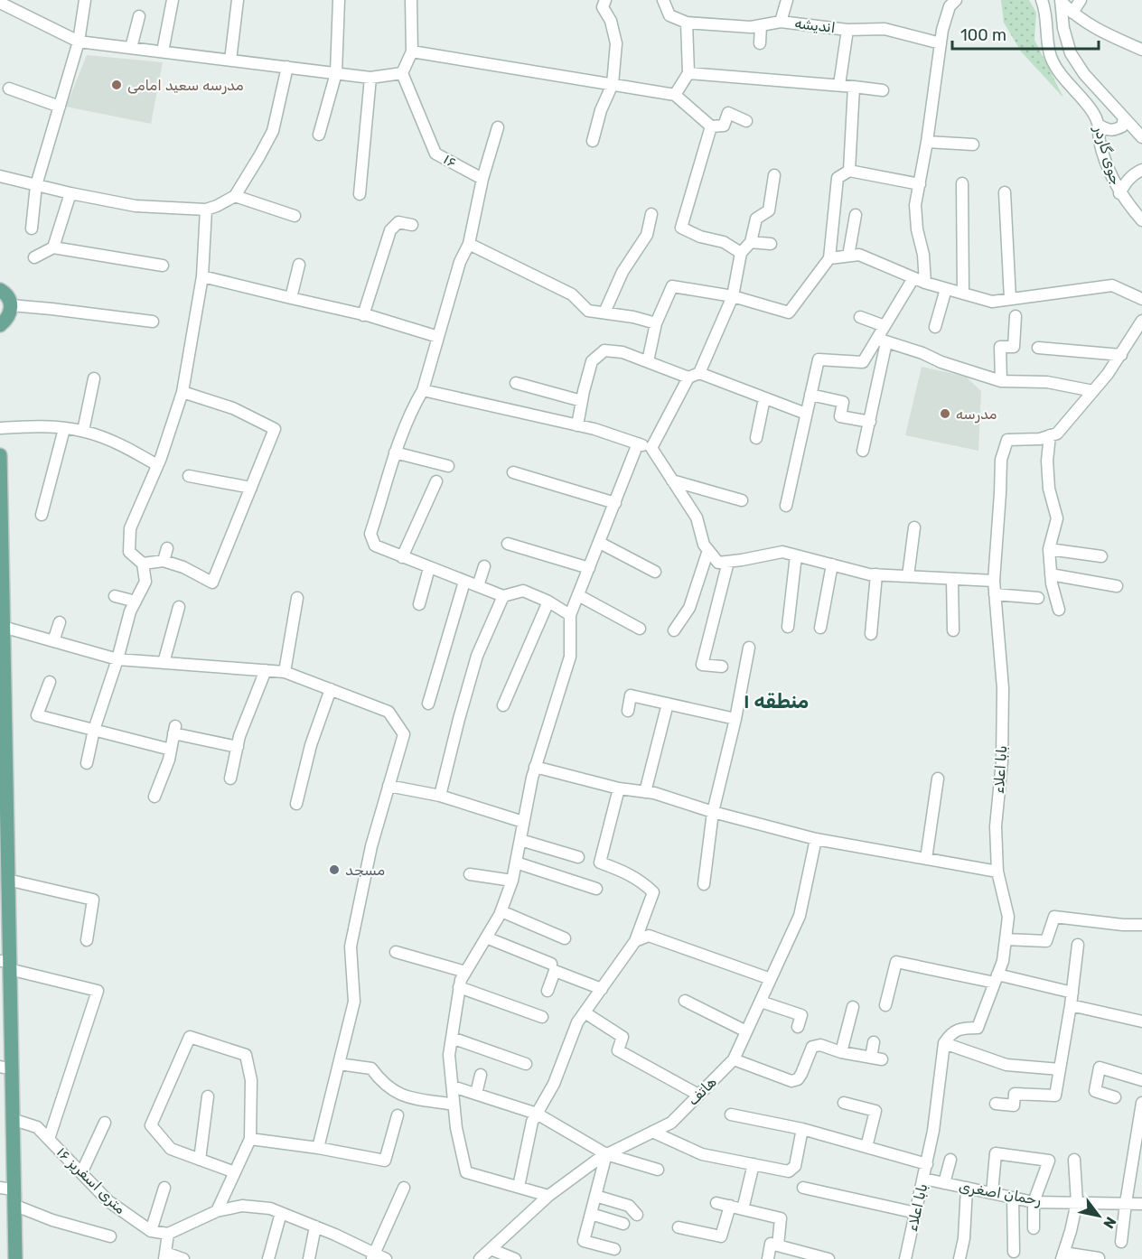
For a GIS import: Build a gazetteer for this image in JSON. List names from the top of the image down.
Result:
{
  "streets": {
    "street": [
      "اندیشه",
      "جوی گاردر",
      "۱۶",
      "بابا اعلاء",
      "هاتف",
      "۱۶ متری اسفریز",
      "رحمان اصغری"
    ]
  },
  "crossings": [
    ["بابا اعلاء", "رحمان اصغری"]
  ],
  "districts": ["منطقه ۱"],
  "places": ["مدرسه سعید امامی", "مدرسه", "مسجد"],
  "scale_bar": "100 m",
  "north": "bottom right"
}
